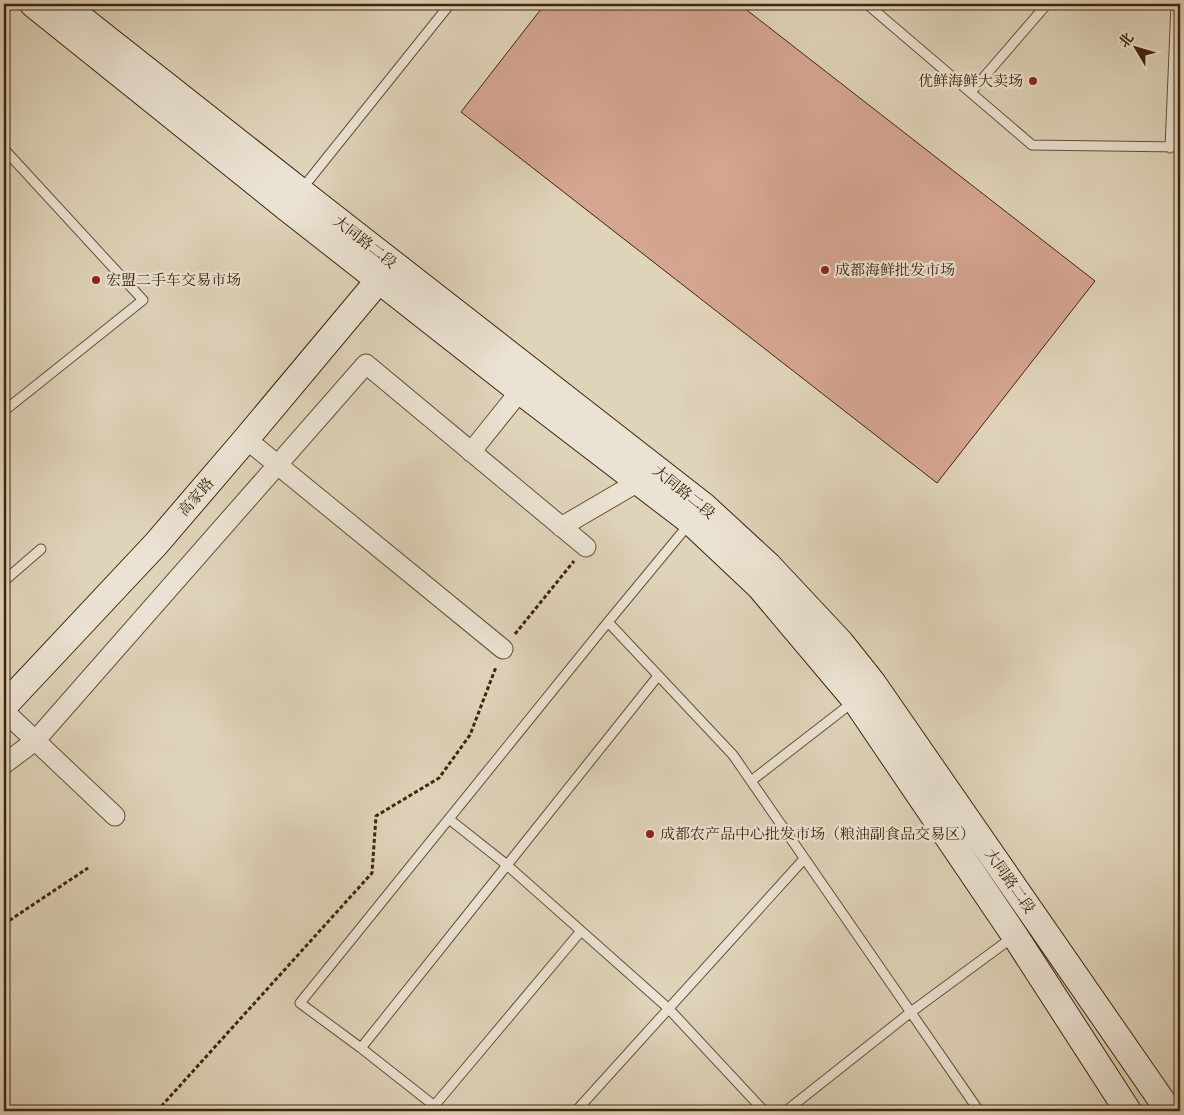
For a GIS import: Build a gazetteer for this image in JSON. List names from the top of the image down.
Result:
{
  "streets": {
    "street": ["大同路二段", "高家路"]
  },
  "crossings": [
    ["大同路二段", "高家路"]
  ],
  "places": [
    "优鲜海鲜大卖场",
    "成都海鲜批发市场",
    "宏盟二手车交易市场",
    "成都农产品中心批发市场（粮油副食品交易区）"
  ],
  "north": "top left"
}
